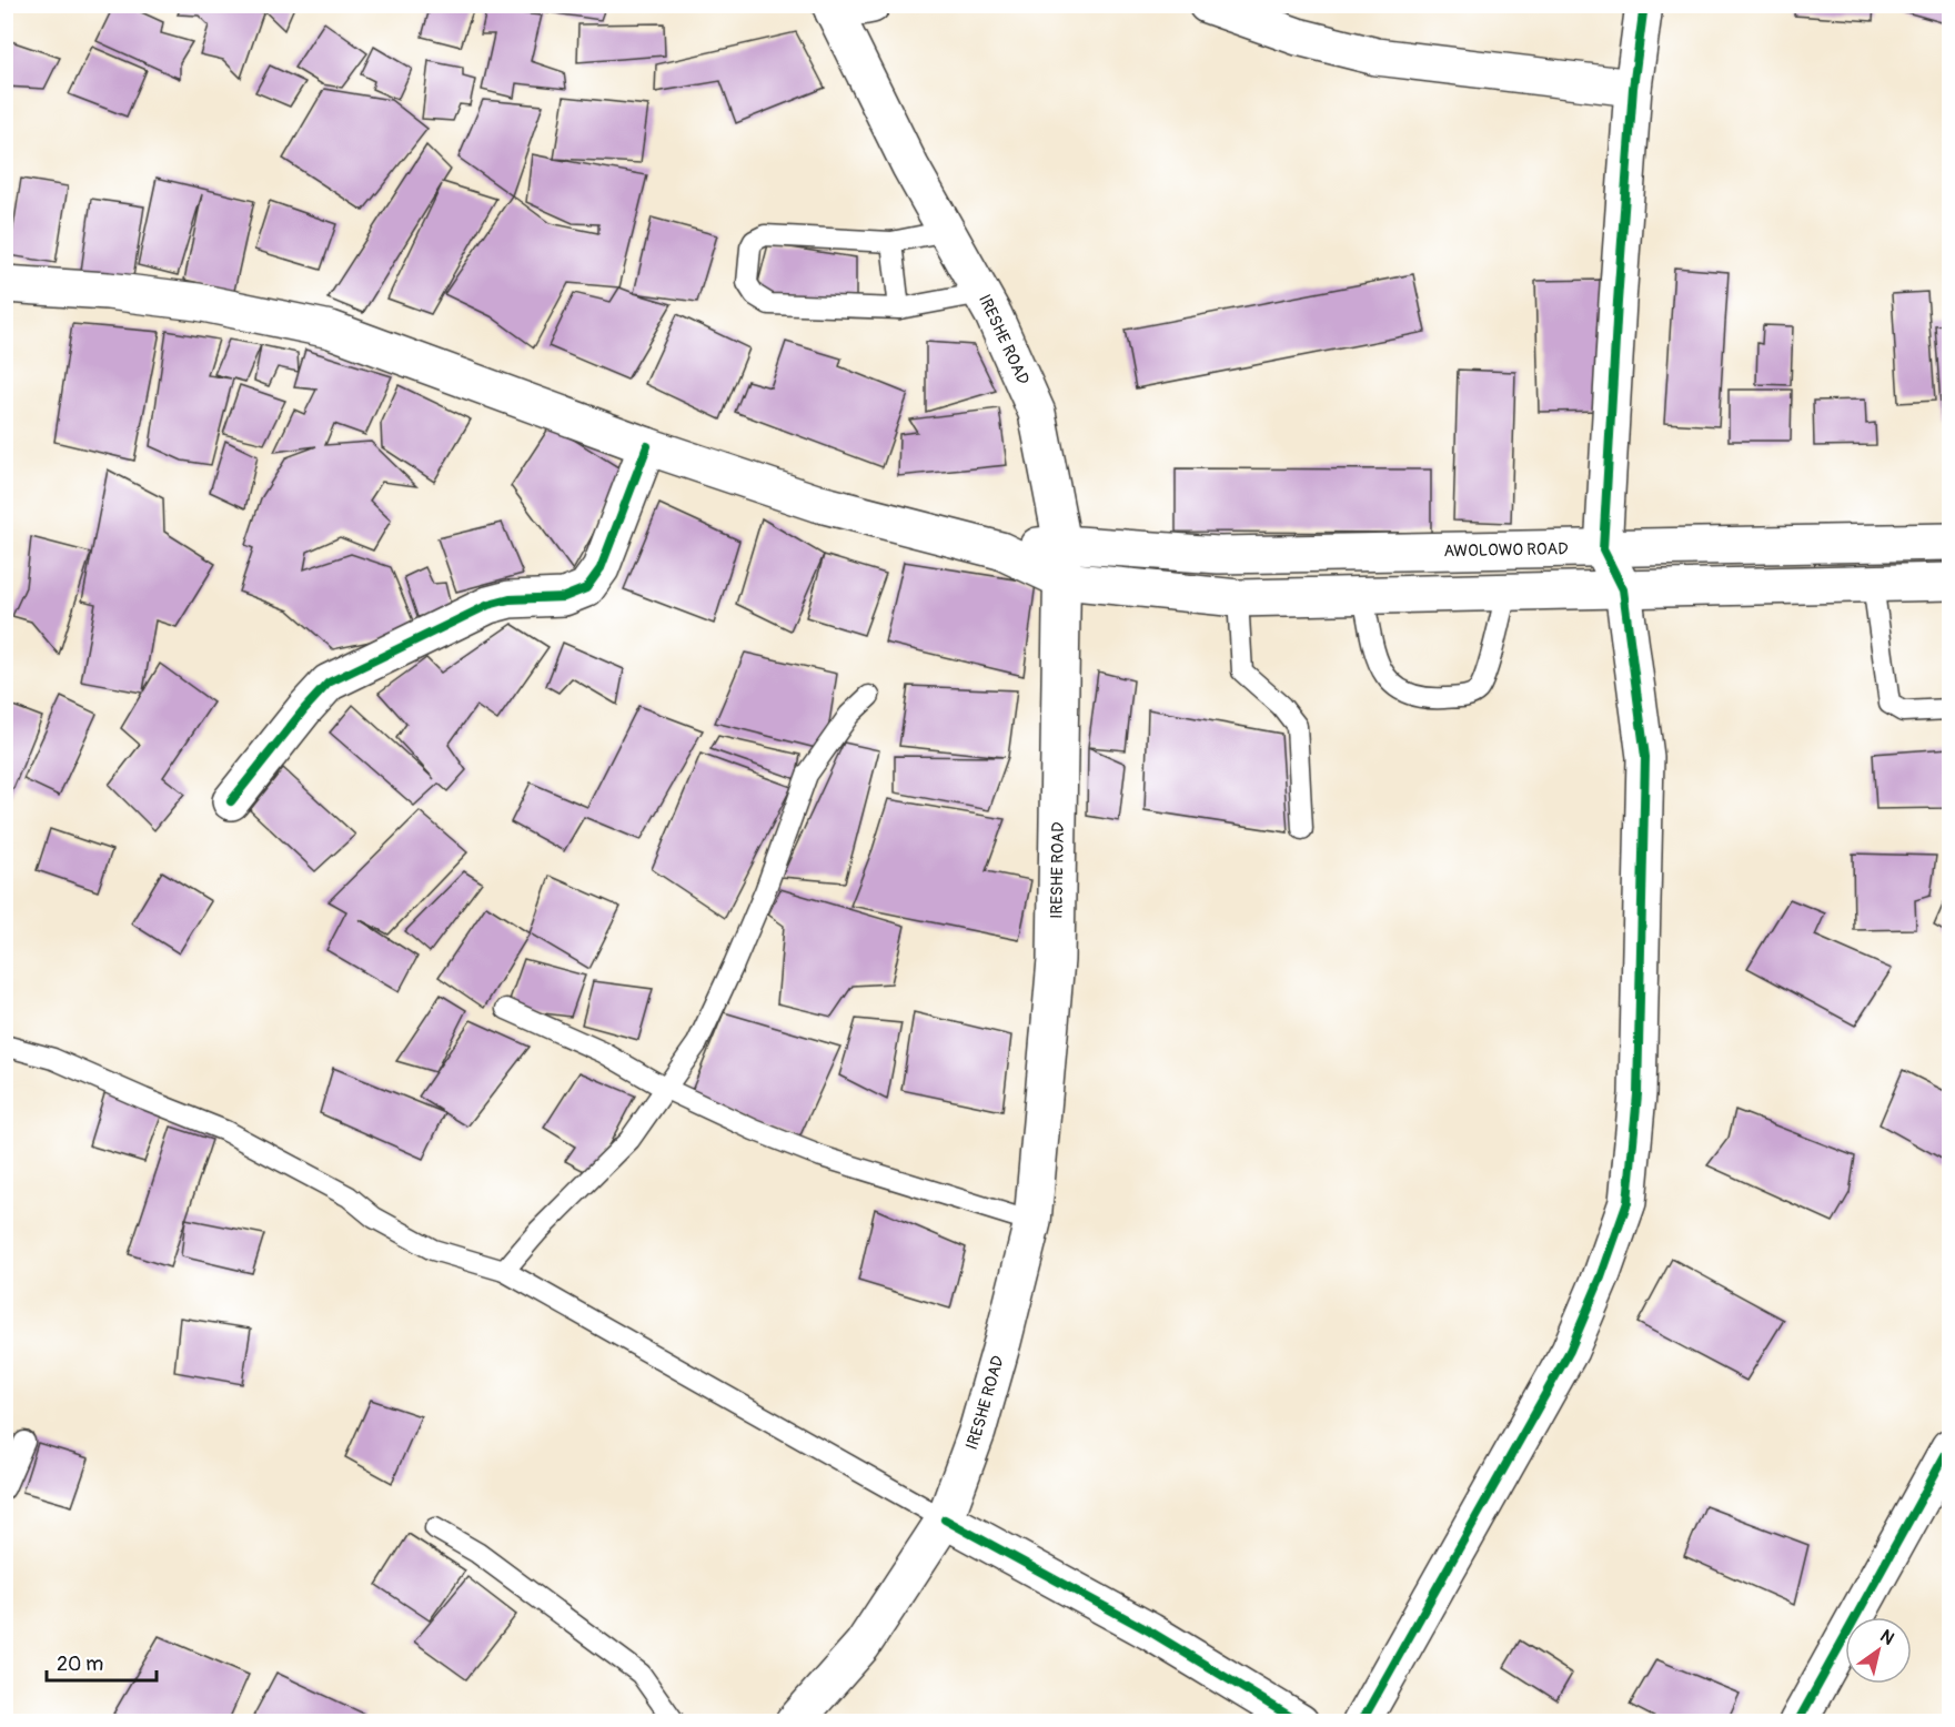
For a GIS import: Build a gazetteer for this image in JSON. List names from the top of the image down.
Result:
{
  "streets": {
    "main road": ["IRESHE ROAD", "AWOLOWO ROAD"]
  },
  "crossings": [
    ["IRESHE ROAD", "AWOLOWO ROAD"]
  ],
  "scale_bar": "20 m",
  "north": "top right"
}
